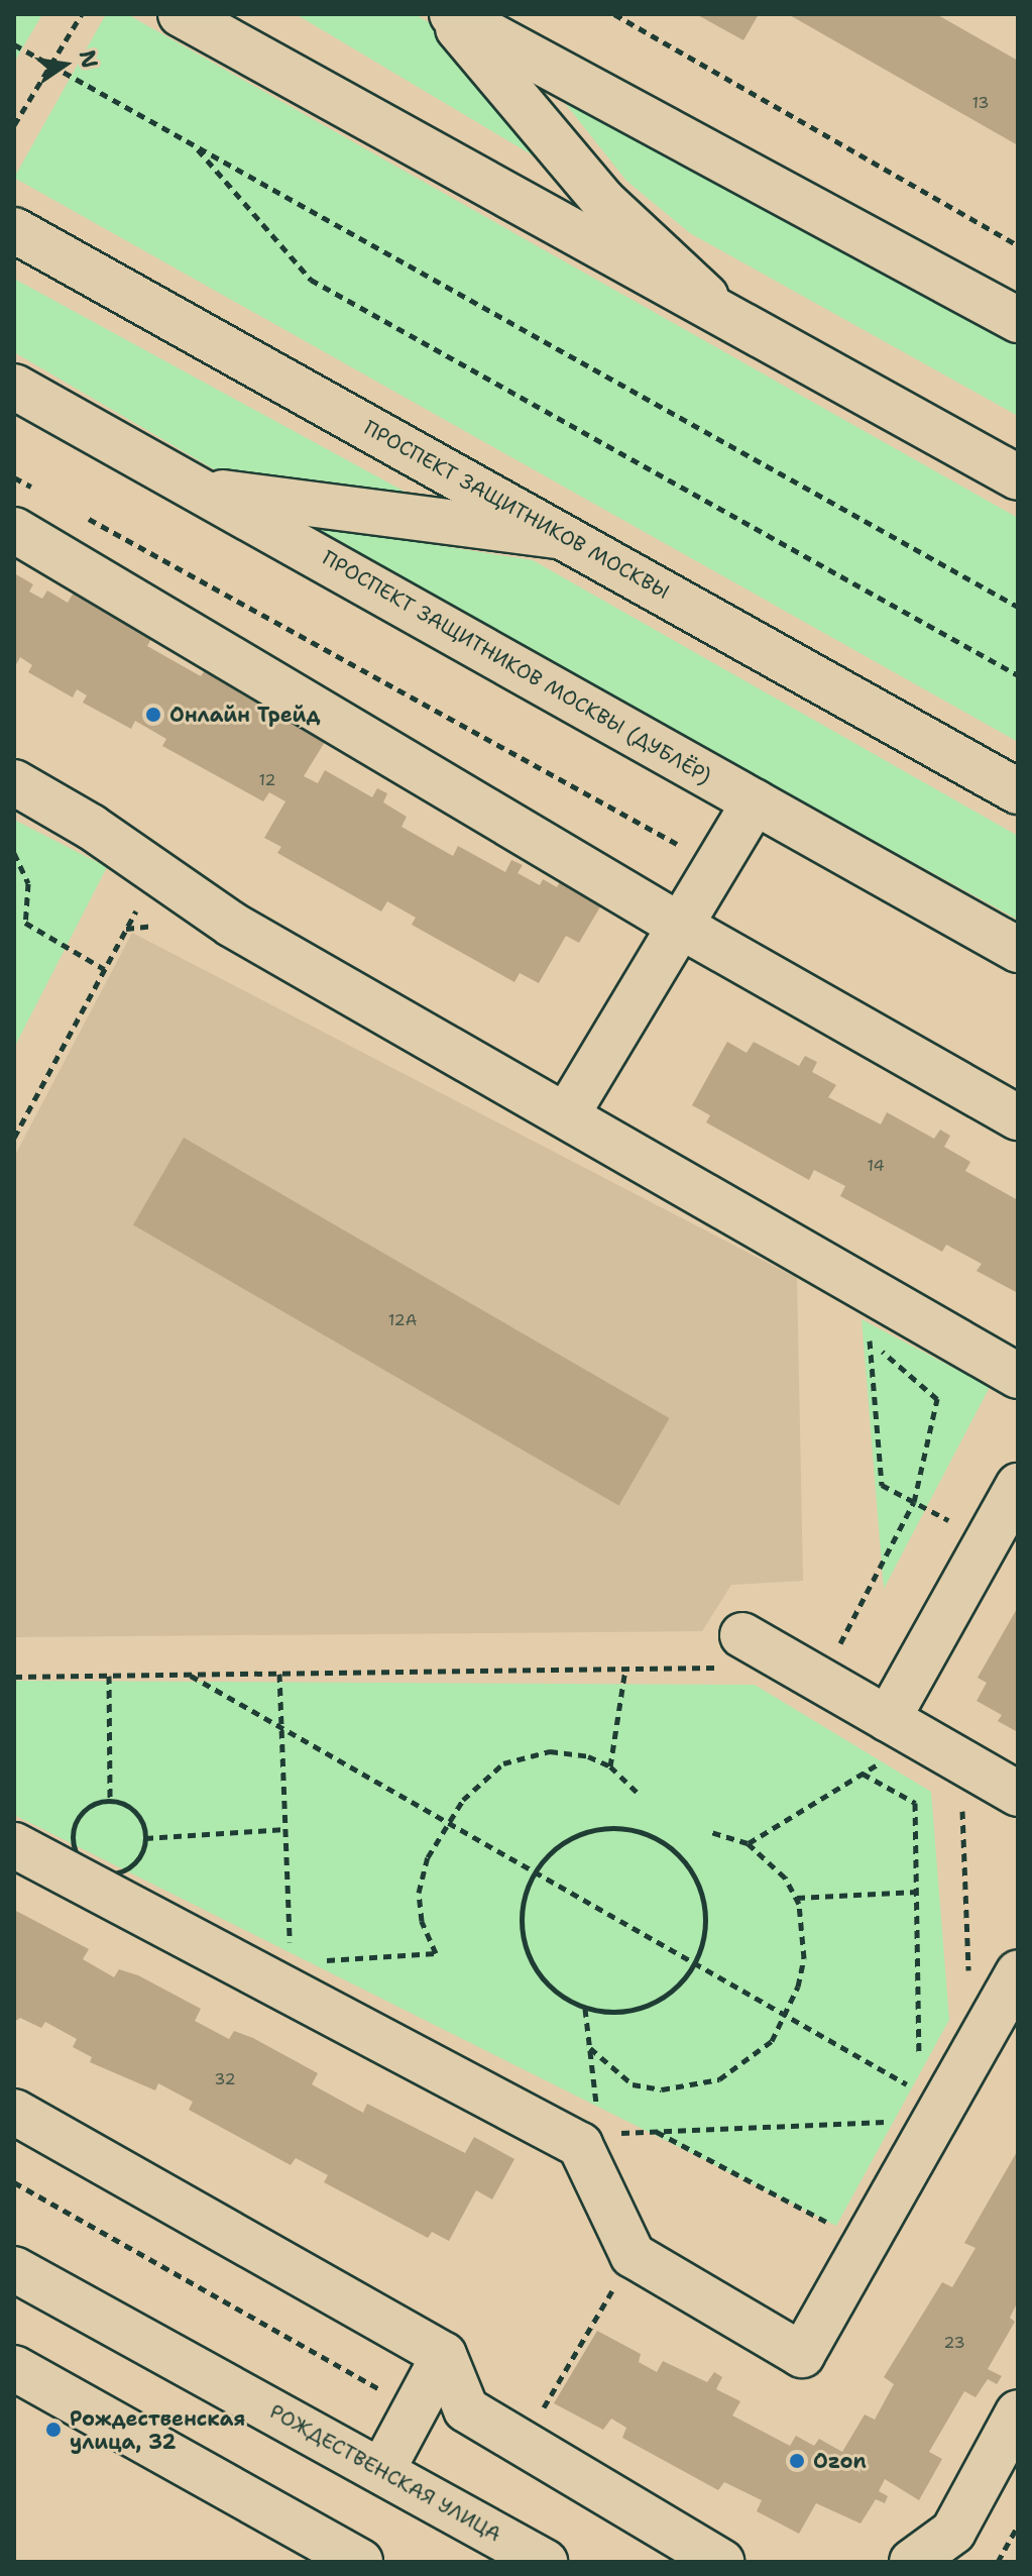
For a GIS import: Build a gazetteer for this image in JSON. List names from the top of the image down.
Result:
{
  "streets": {
    "street": ["ПРОСПЕКТ ЗАЩИТНИКОВ МОСКВЫ", "ПРОСПЕКТ ЗАЩИТНИКОВ МОСКВЫ (ДУБЛЁР)", "РОЖДЕСТВЕНСКАЯ УЛИЦА"]
  },
  "places": ["Онлайн Трейд", "Рождественская улица, 32", "Ozon"],
  "house_numbers": [
    "13",
    "12",
    "14",
    "12А",
    "32",
    "23"
  ],
  "north": "right"
}
